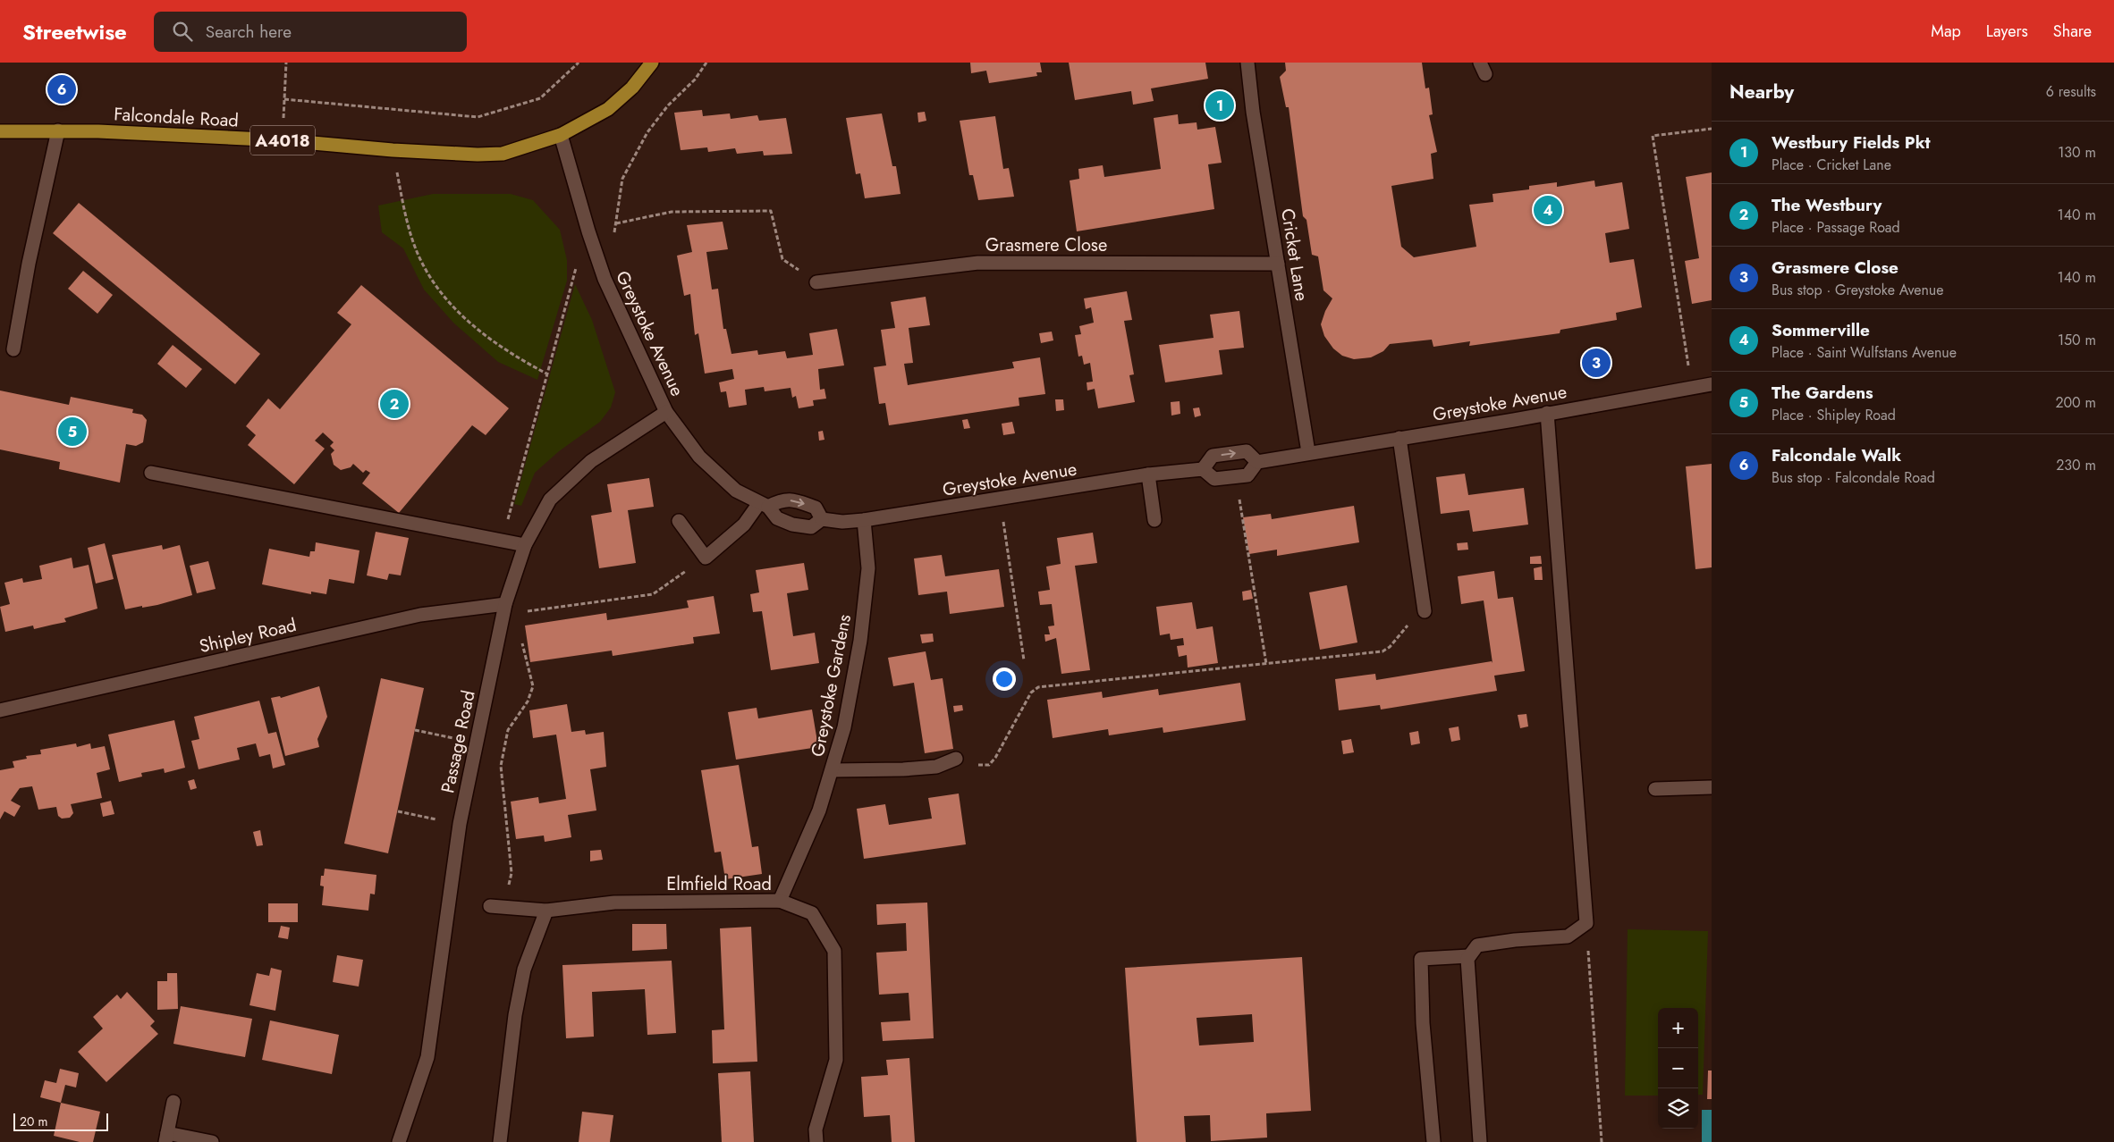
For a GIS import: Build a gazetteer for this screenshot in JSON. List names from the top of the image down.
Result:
{
  "streets": {
    "main road": ["Falcondale Road", "A4018"],
    "street": [
      "Grasmere Close",
      "Cricket Lane",
      "Greystoke Avenue",
      "Shipley Road",
      "Greystoke Gardens",
      "Passage Road",
      "Elmfield Road"
    ]
  },
  "crossings": [
    ["Falcondale Road", "A4018"],
    ["Falcondale Road", "Greystoke Avenue"],
    ["A4018", "Greystoke Avenue"],
    ["Grasmere Close", "Cricket Lane"],
    ["Cricket Lane", "Greystoke Avenue"],
    ["Greystoke Avenue", "Greystoke Gardens"],
    ["Greystoke Avenue", "Passage Road"],
    ["Shipley Road", "Passage Road"],
    ["Greystoke Gardens", "Elmfield Road"]
  ],
  "scale_bar": "20 m",
  "page": {
    "header": "Streetwise",
    "search": "Search here",
    "nav": ["Map", "Layers", "Share"],
    "heading": ["Nearby", "6 results"],
    "pins": [
      "6",
      "1",
      "4",
      "3",
      "2",
      "5"
    ],
    "list": [
      {
        "mark": "1",
        "name": "Westbury Fields Pkt",
        "note": "Place · Cricket Lane",
        "value": "130 m"
      },
      {
        "mark": "2",
        "name": "The Westbury",
        "note": "Place · Passage Road",
        "value": "140 m"
      },
      {
        "mark": "3",
        "name": "Grasmere Close",
        "note": "Bus stop · Greystoke Avenue",
        "value": "140 m"
      },
      {
        "mark": "4",
        "name": "Sommerville",
        "note": "Place · Saint Wulfstans Avenue",
        "value": "150 m"
      },
      {
        "mark": "5",
        "name": "The Gardens",
        "note": "Place · Shipley Road",
        "value": "200 m"
      },
      {
        "mark": "6",
        "name": "Falcondale Walk",
        "note": "Bus stop · Falcondale Road",
        "value": "230 m"
      }
    ],
    "map_buttons": ["+", "−"],
    "scale": "20 m"
  }
}
